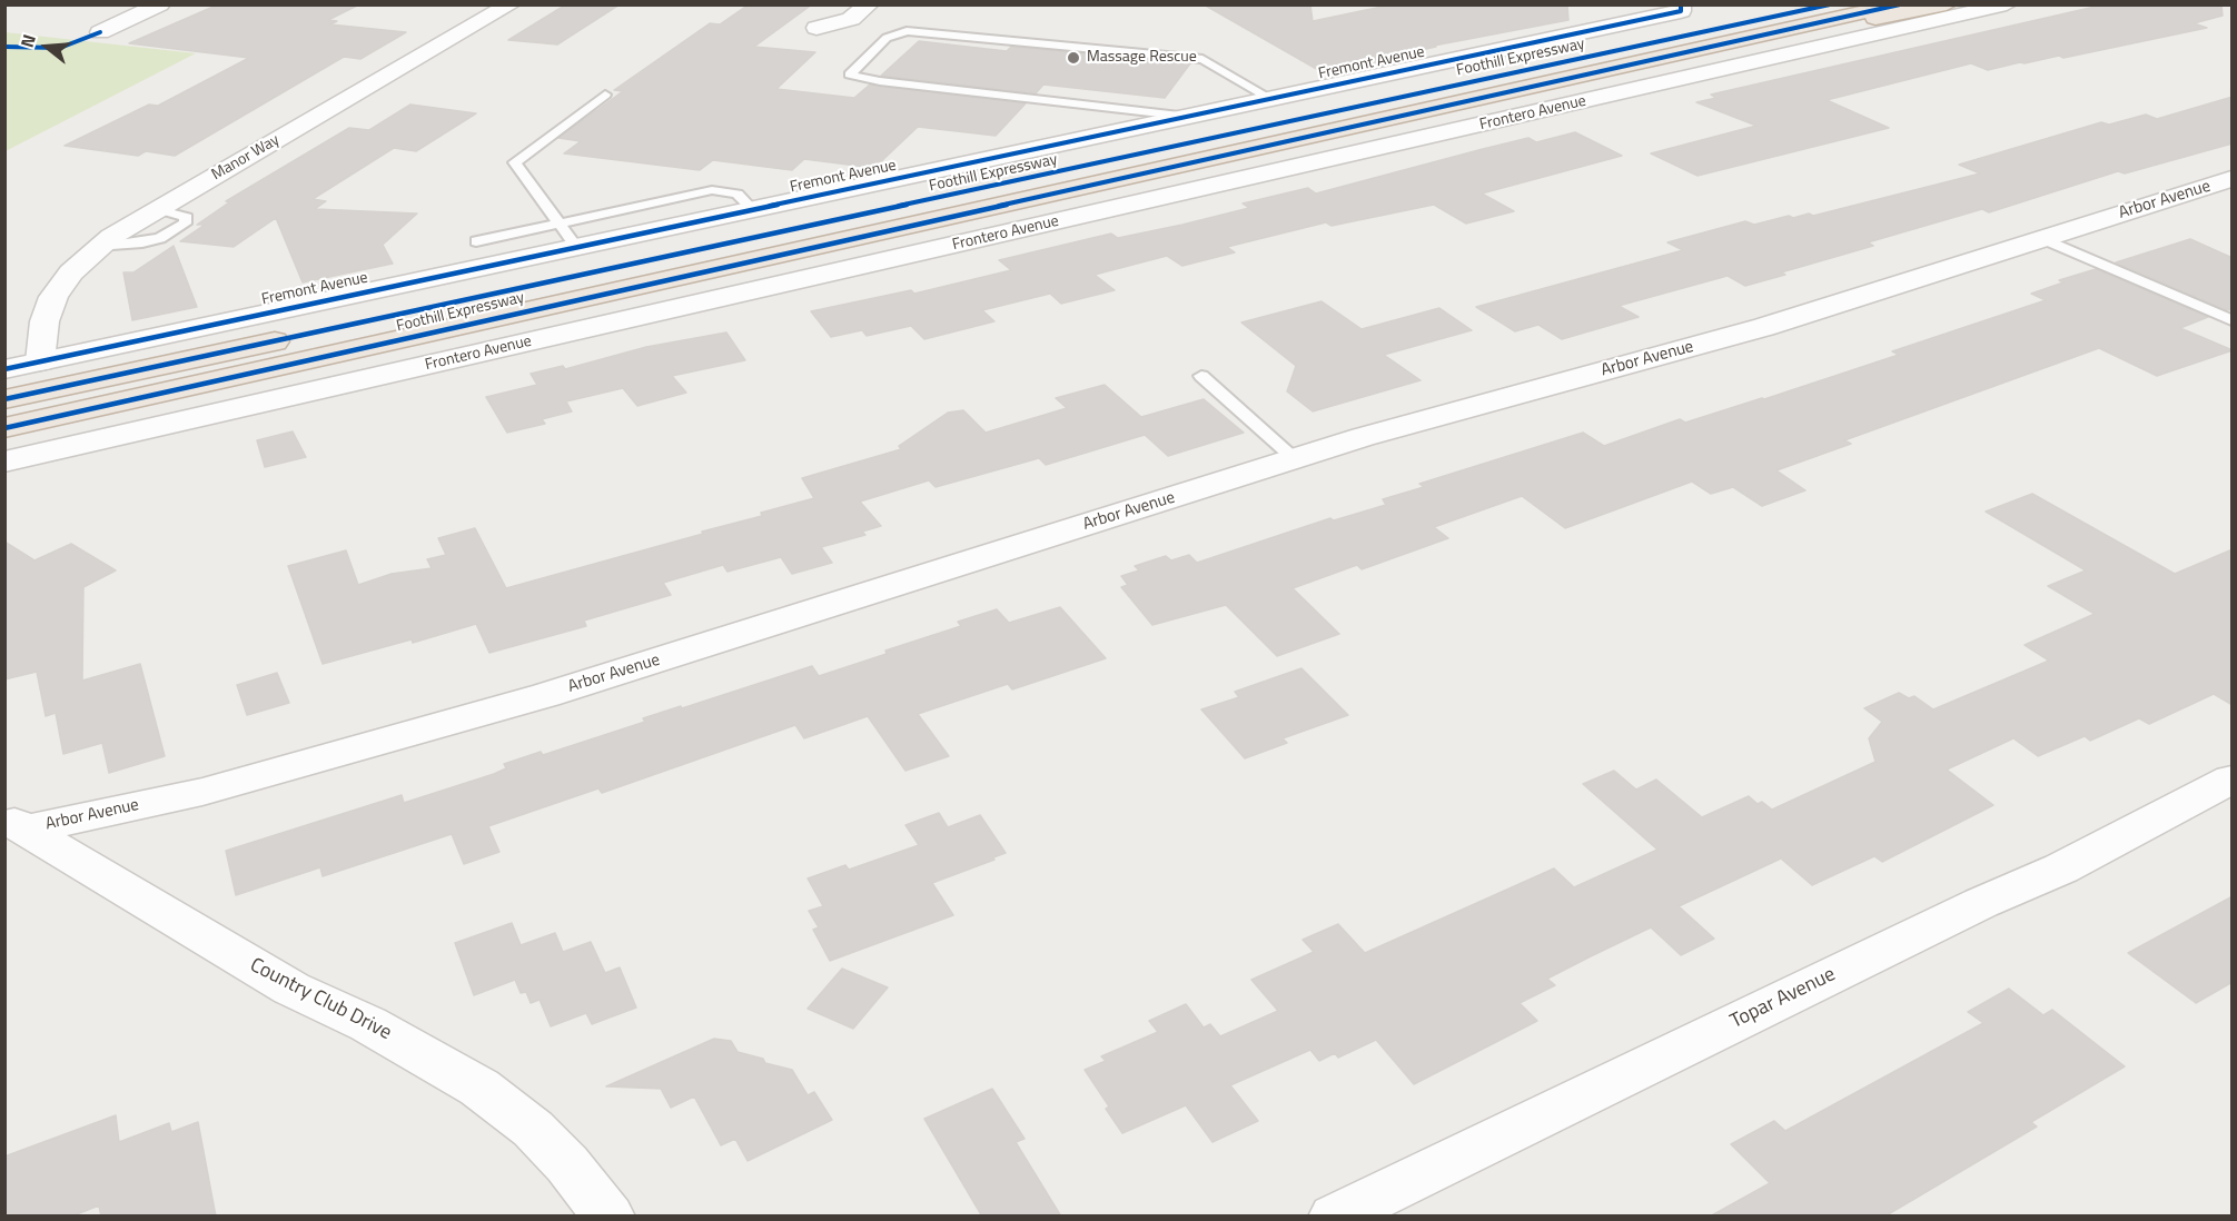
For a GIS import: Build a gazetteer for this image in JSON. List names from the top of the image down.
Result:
{
  "streets": {
    "highway": ["Foothill Expressway"],
    "street": [
      "Fremont Avenue",
      "Frontero Avenue",
      "Manor Way",
      "Arbor Avenue",
      "Topar Avenue",
      "Country Club Drive"
    ]
  },
  "crossings": [
    ["Fremont Avenue", "Manor Way"],
    ["Arbor Avenue", "Country Club Drive"]
  ],
  "places": ["Massage Rescue"],
  "north": "left"
}
